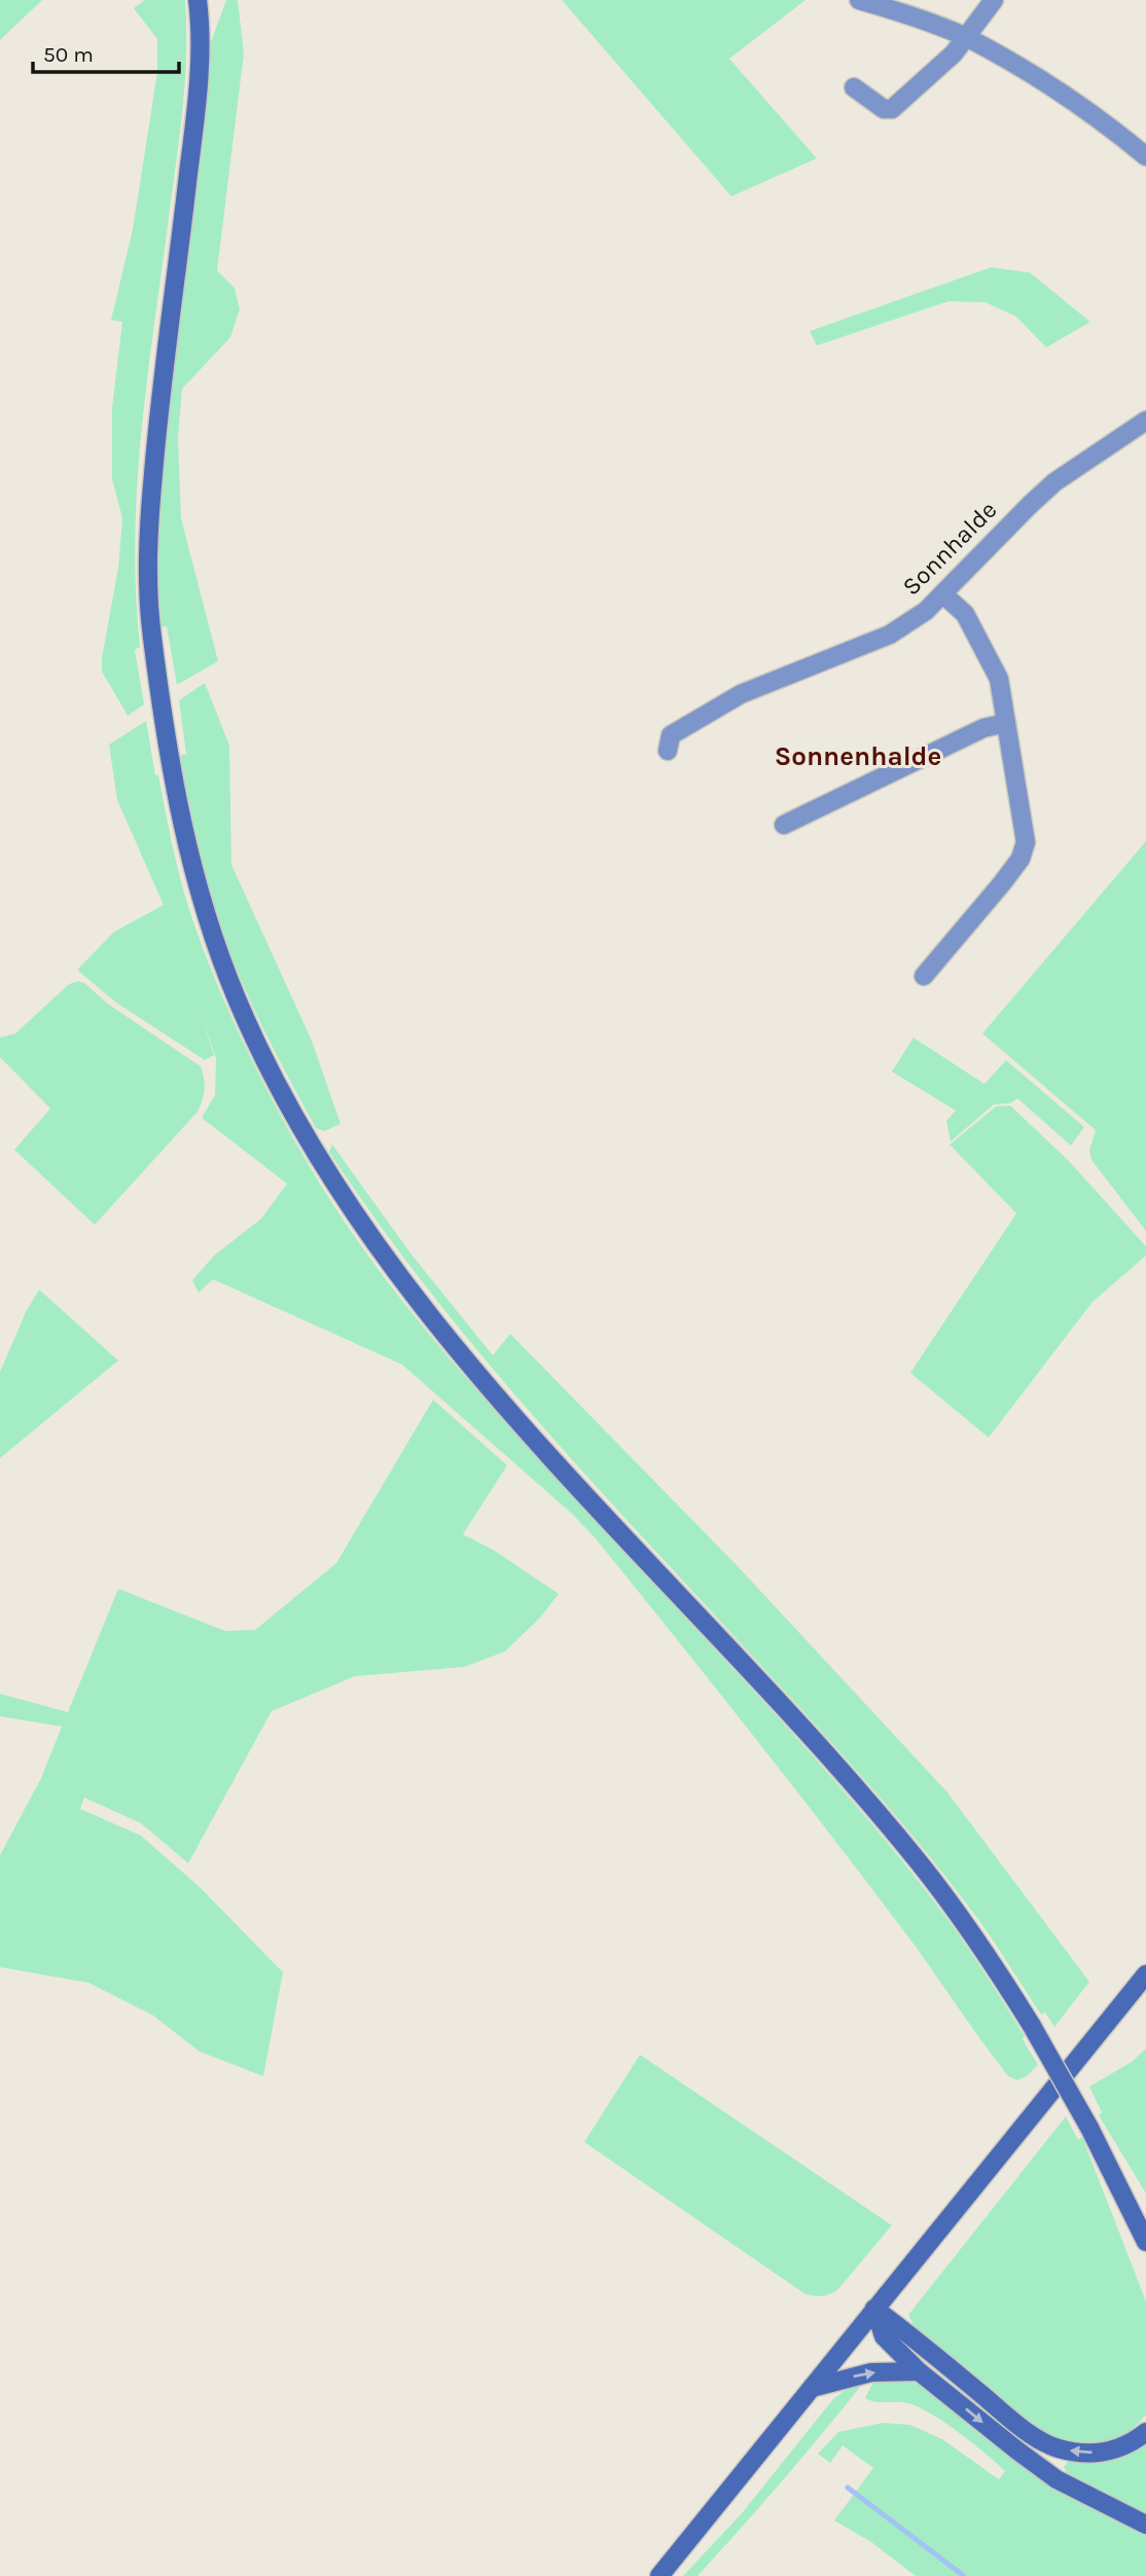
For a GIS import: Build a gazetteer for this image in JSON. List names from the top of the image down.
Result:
{
  "streets": {
    "street": ["Sonnhalde"]
  },
  "districts": ["Sonnenhalde"],
  "scale_bar": "50 m"
}
